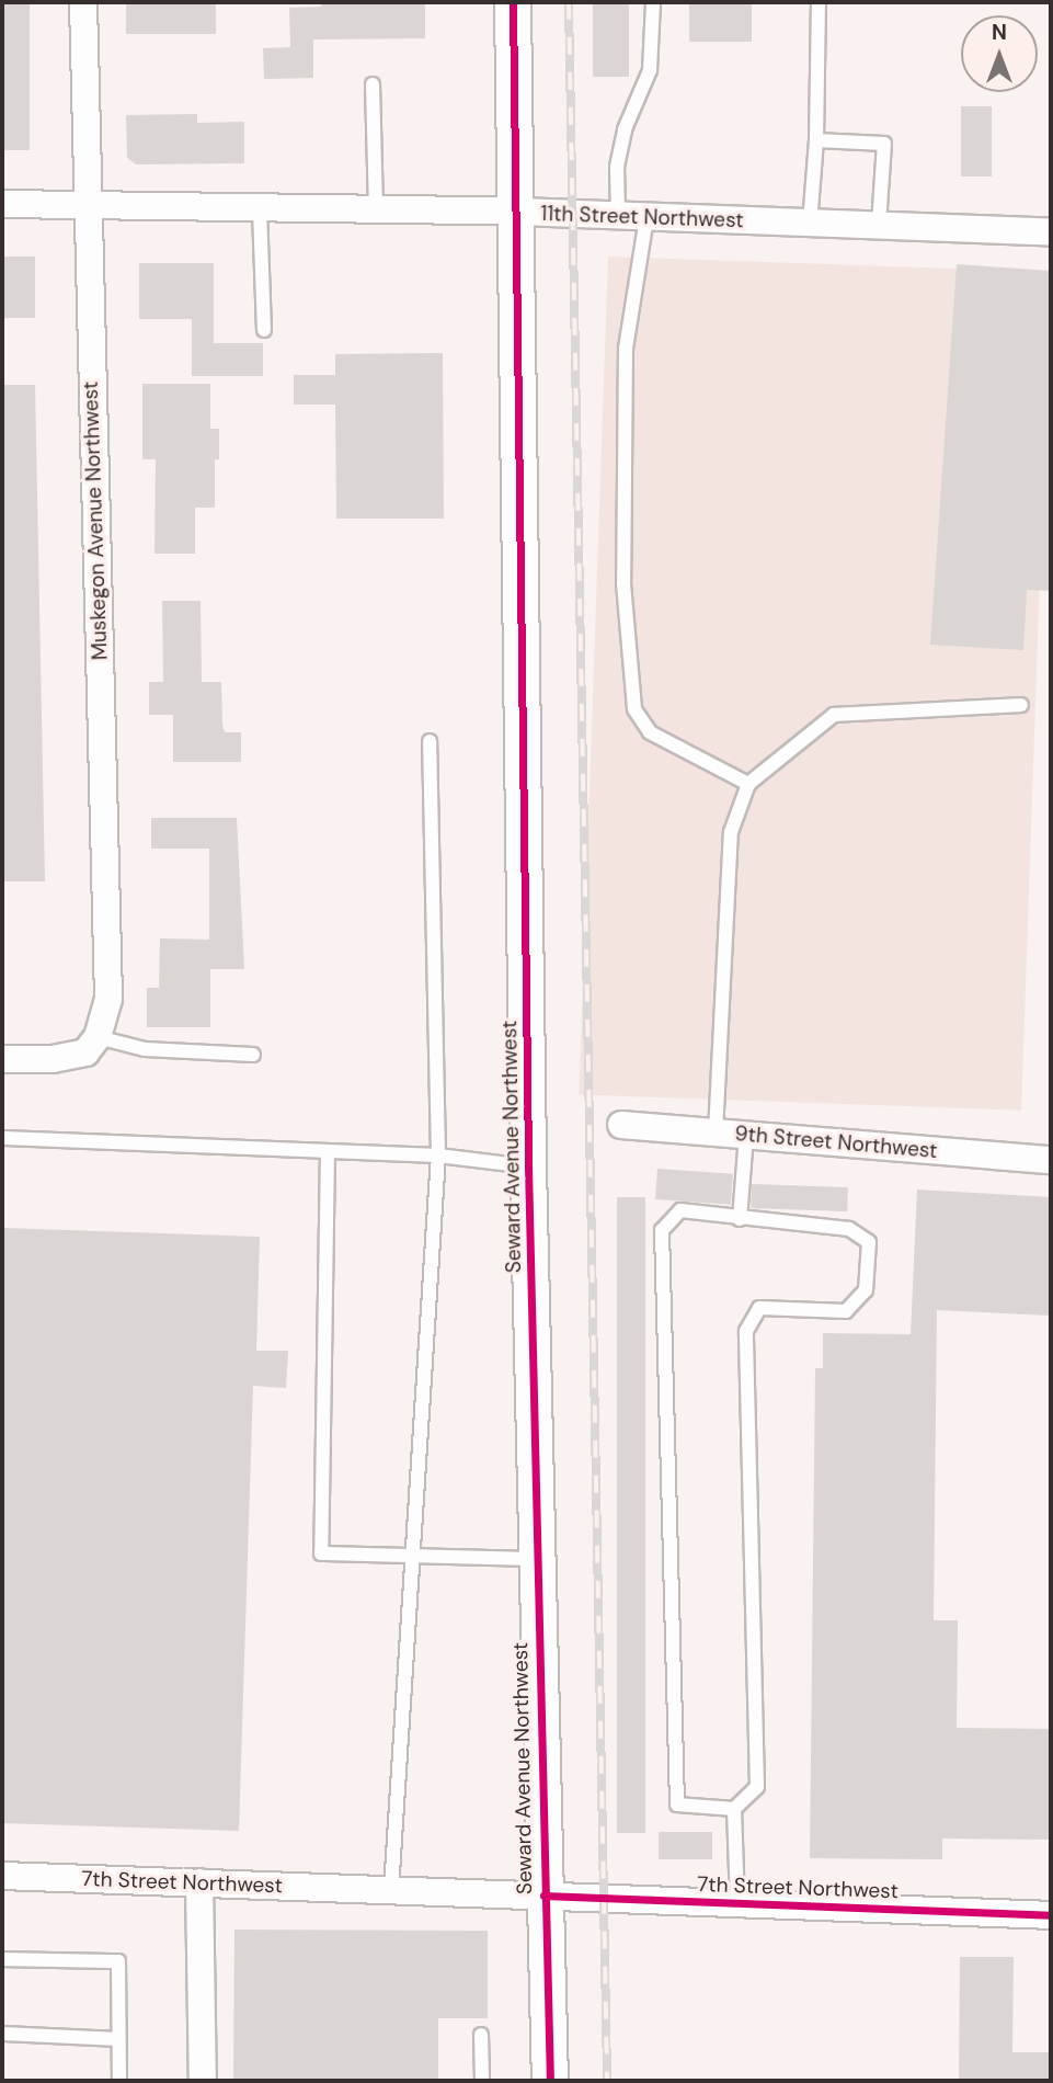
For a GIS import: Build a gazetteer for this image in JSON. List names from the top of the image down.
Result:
{
  "streets": {
    "street": [
      "11th Street Northwest",
      "Muskegon Avenue Northwest",
      "9th Street Northwest",
      "Seward Avenue Northwest",
      "7th Street Northwest"
    ]
  },
  "crossings": [
    ["11th Street Northwest", "Muskegon Avenue Northwest"],
    ["11th Street Northwest", "Seward Avenue Northwest"],
    ["Seward Avenue Northwest", "7th Street Northwest"]
  ],
  "north": "top"
}
